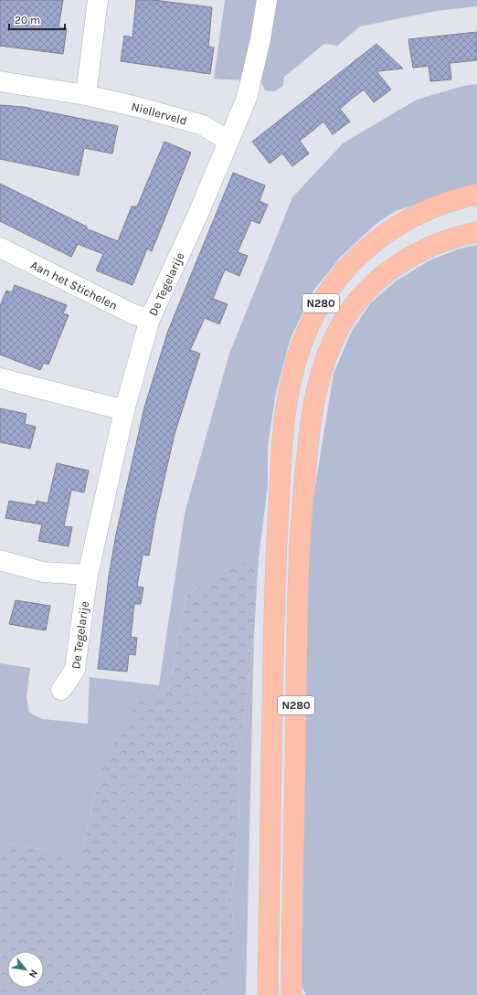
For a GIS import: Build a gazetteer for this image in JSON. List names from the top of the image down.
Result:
{
  "streets": {
    "main road": ["N280"],
    "street": ["Niellerveld", "De Tegelarije", "Aan het Stichelen"]
  },
  "crossings": [
    ["Niellerveld", "De Tegelarije"],
    ["De Tegelarije", "Aan het Stichelen"]
  ],
  "scale_bar": "20 m",
  "north": "bottom right"
}
